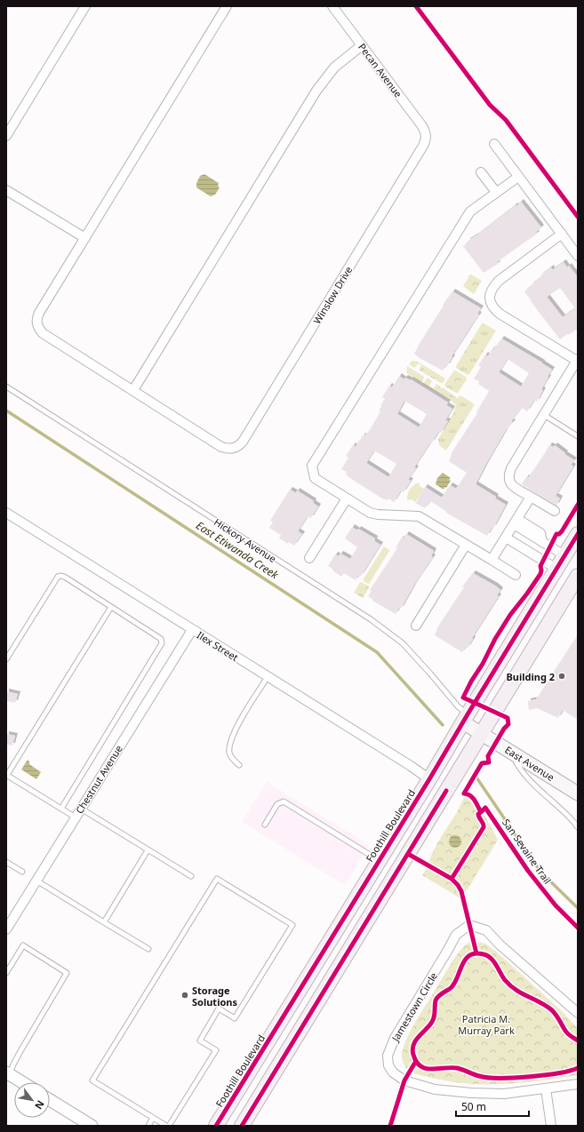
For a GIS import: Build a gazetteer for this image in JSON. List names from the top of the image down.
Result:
{
  "streets": {
    "main road": ["East Avenue", "Foothill Boulevard"],
    "street": [
      "Pecan Avenue",
      "Winslow Drive",
      "Ilex Street",
      "Chestnut Avenue",
      "Jamestown Circle"
    ],
    "lane": ["Hickory Avenue"],
    "cycle path": ["San Sevaine Trail"]
  },
  "crossings": [
    ["Pecan Avenue", "Winslow Drive"],
    ["Hickory Avenue", "East Avenue"],
    ["Hickory Avenue", "Foothill Boulevard"],
    ["Ilex Street", "Chestnut Avenue"],
    ["Ilex Street", "Foothill Boulevard"],
    ["East Avenue", "Foothill Boulevard"]
  ],
  "water": ["East Etiwanda Creek"],
  "parks": ["Patricia M. Murray Park"],
  "places": ["Building 2", "Storage Solutions"],
  "scale_bar": "50 m",
  "north": "bottom right"
}
